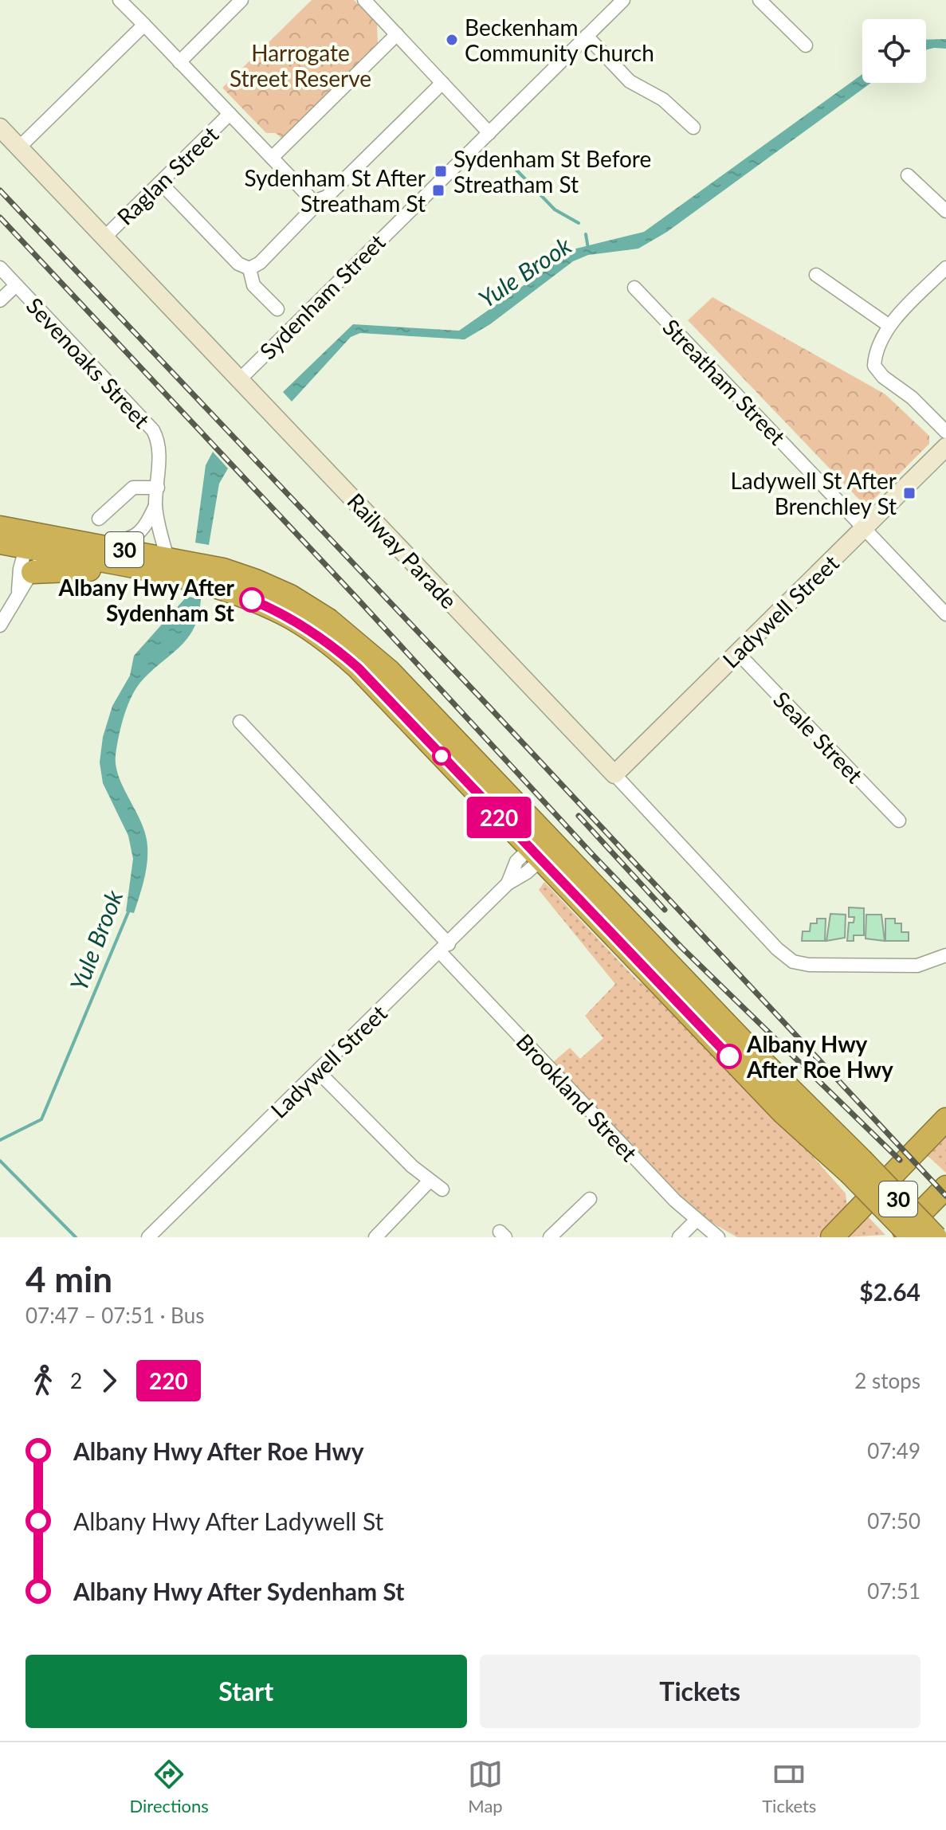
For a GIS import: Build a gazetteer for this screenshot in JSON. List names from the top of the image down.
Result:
{
  "streets": {
    "highway": ["30"],
    "street": [
      "Raglan Street",
      "Sydenham Street",
      "Sevenoaks Street",
      "Streatham Street",
      "Railway Parade",
      "Ladywell Street",
      "Seale Street",
      "Brookland Street"
    ]
  },
  "crossings": [
    ["Raglan Street", "Railway Parade"],
    ["Sydenham Street", "Railway Parade"],
    ["Sevenoaks Street", "30"],
    ["Streatham Street", "Ladywell Street"],
    ["30", "Ladywell Street"],
    ["Railway Parade", "Ladywell Street"],
    ["Ladywell Street", "Seale Street"],
    ["Ladywell Street", "Brookland Street"]
  ],
  "water": ["Yule Brook"],
  "parks": ["Harrogate Street Reserve"],
  "places": {
    "other": ["Beckenham Community Church", "Albany Hwy After Sydenham St", "Albany Hwy After Roe Hwy"],
    "transit": ["Sydenham St Before Streatham St", "Sydenham St After Streatham St", "Ladywell St After Brenchley St"]
  },
  "lines": ["bus line 220"],
  "page": {
    "on_map": "220",
    "heading": ["4 min", "07:47 – 07:51 · Bus", "$2.64"],
    "legs": ["2", "220", "2 stops"],
    "list": [
      {
        "name": "Albany Hwy After Roe Hwy",
        "value": "07:49"
      },
      {
        "name": "Albany Hwy After Ladywell St",
        "value": "07:50"
      },
      {
        "name": "Albany Hwy After Sydenham St",
        "value": "07:51"
      }
    ],
    "buttons": ["Start", "Tickets"],
    "tabs": ["Directions", "Map", "Tickets"]
  }
}
